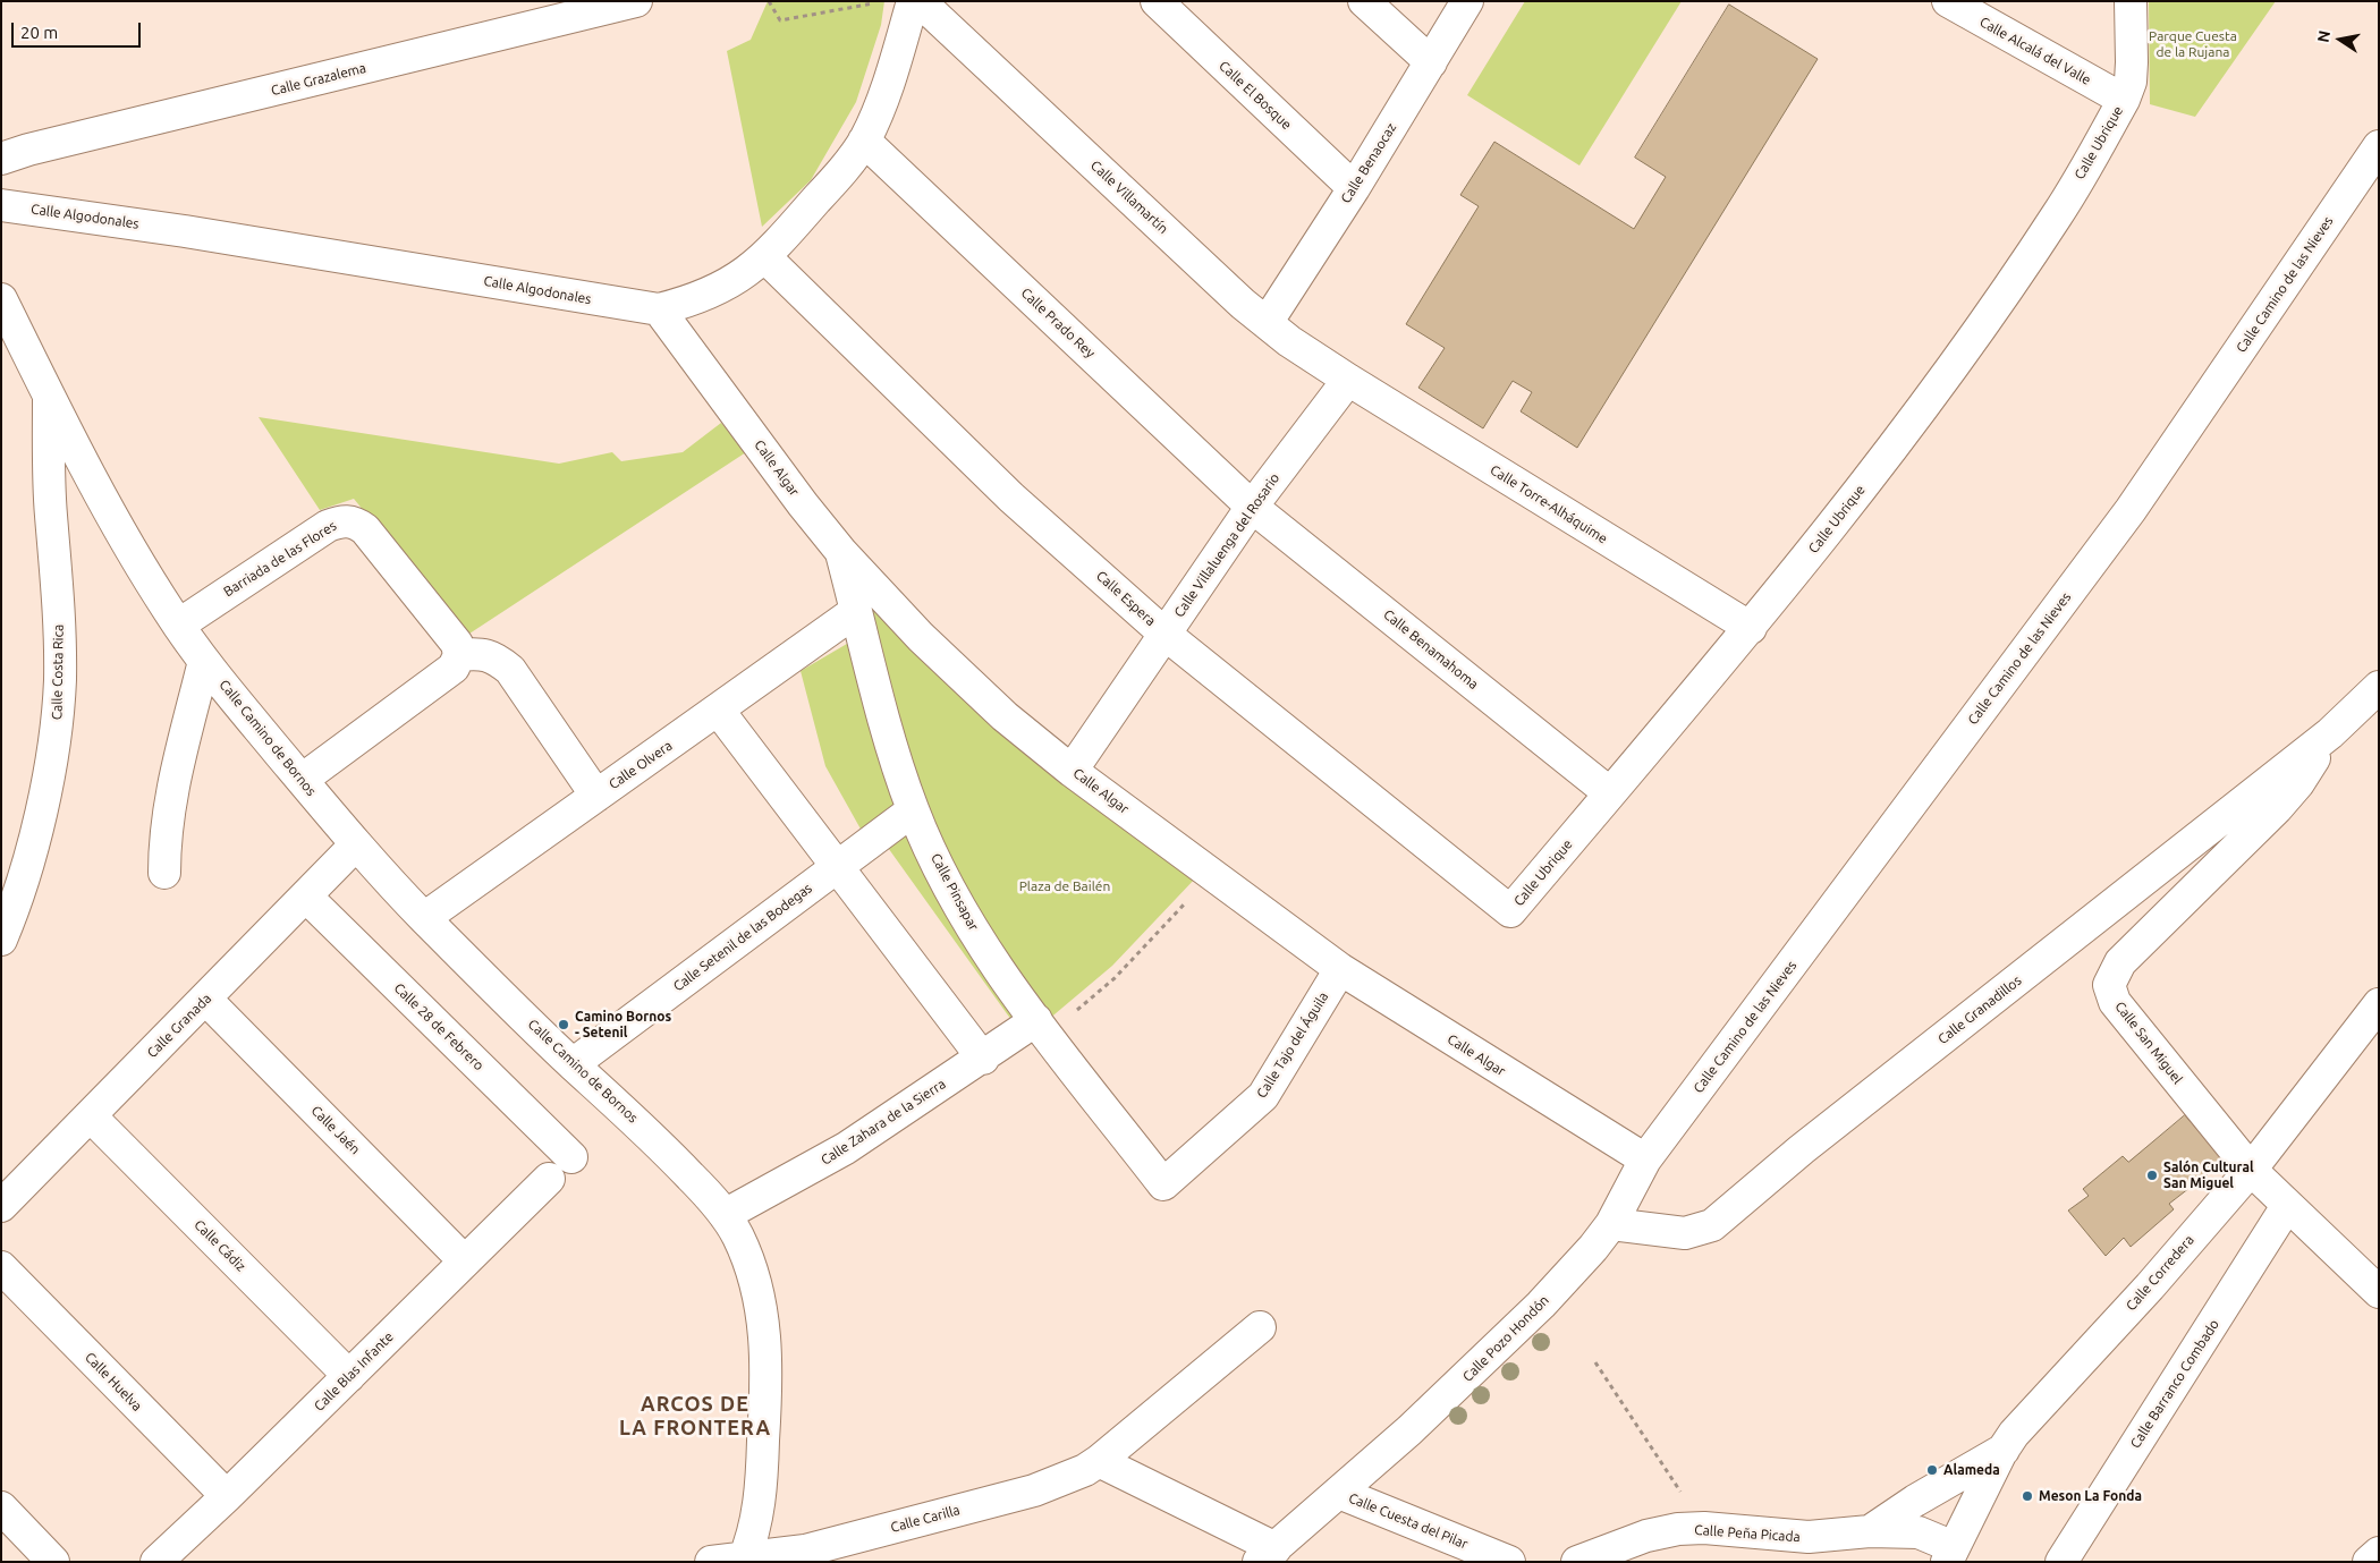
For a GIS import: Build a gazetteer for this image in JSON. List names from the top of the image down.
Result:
{
  "streets": {
    "street": [
      "Calle Alcalá del Valle",
      "Calle Grazalema",
      "Calle El Bosque",
      "Calle Ubrique",
      "Calle Benaocaz",
      "Calle Villamartín",
      "Calle Algodonales",
      "Calle Camino de las Nieves",
      "Calle Prado Rey",
      "Calle Algar",
      "Calle Torre-Alháquime",
      "Calle Villaluenga del Rosario",
      "Barriada de las Flores",
      "Calle Espera",
      "Calle Benamahoma",
      "Calle Costa Rica",
      "Calle Camino de Bornos",
      "Calle Olvera",
      "Calle Pinsapar",
      "Calle Setenil de las Bodegas",
      "Calle Granadillos",
      "Calle Granada",
      "Calle 28 de Febrero",
      "Calle San Miguel",
      "Calle Tajo del Águila",
      "Calle Zahara de la Sierra",
      "Calle Jaén",
      "Calle Cádiz",
      "Calle Corredera",
      "Calle Pozo Hondón",
      "Calle Blas Infante",
      "Calle Huelva",
      "Calle Barranco Combado",
      "Calle Carilla",
      "Calle Cuesta del Pilar",
      "Calle Peña Picada"
    ]
  },
  "crossings": [
    ["Calle Alcalá del Valle", "Calle Ubrique"],
    ["Calle El Bosque", "Calle Benaocaz"],
    ["Calle Ubrique", "Calle Torre-Alháquime"],
    ["Calle Ubrique", "Calle Espera"],
    ["Calle Ubrique", "Calle Benamahoma"],
    ["Calle Benaocaz", "Calle Villamartín"],
    ["Calle Villamartín", "Calle Torre-Alháquime"],
    ["Calle Villamartín", "Calle Villaluenga del Rosario"],
    ["Calle Algodonales", "Calle Prado Rey"],
    ["Calle Algodonales", "Calle Algar"],
    ["Calle Algodonales", "Calle Espera"],
    ["Calle Camino de las Nieves", "Calle Algar"],
    ["Calle Camino de las Nieves", "Calle Pozo Hondón"],
    ["Calle Prado Rey", "Calle Villaluenga del Rosario"],
    ["Calle Prado Rey", "Calle Benamahoma"],
    ["Calle Algar", "Calle Villaluenga del Rosario"],
    ["Calle Algar", "Calle Pinsapar"],
    ["Calle Algar", "Calle Tajo del Águila"],
    ["Calle Algar", "Calle Pozo Hondón"],
    ["Calle Torre-Alháquime", "Calle Villaluenga del Rosario"],
    ["Calle Villaluenga del Rosario", "Calle Espera"],
    ["Calle Villaluenga del Rosario", "Calle Benamahoma"],
    ["Barriada de las Flores", "Calle Camino de Bornos"],
    ["Calle Costa Rica", "Calle Camino de Bornos"],
    ["Calle Camino de Bornos", "Calle Olvera"],
    ["Calle Camino de Bornos", "Calle Setenil de las Bodegas"],
    ["Calle Camino de Bornos", "Calle Granada"],
    ["Calle Camino de Bornos", "Calle Zahara de la Sierra"],
    ["Calle Camino de Bornos", "Calle Carilla"],
    ["Calle Olvera", "Calle Pinsapar"],
    ["Calle Pinsapar", "Calle Setenil de las Bodegas"],
    ["Calle Pinsapar", "Calle Tajo del Águila"],
    ["Calle Pinsapar", "Calle Zahara de la Sierra"],
    ["Calle Granadillos", "Calle San Miguel"],
    ["Calle Granadillos", "Calle Pozo Hondón"],
    ["Calle Granada", "Calle 28 de Febrero"],
    ["Calle Granada", "Calle Jaén"],
    ["Calle Granada", "Calle Cádiz"],
    ["Calle San Miguel", "Calle Corredera"],
    ["Calle San Miguel", "Calle Barranco Combado"],
    ["Calle Jaén", "Calle Blas Infante"],
    ["Calle Cádiz", "Calle Blas Infante"],
    ["Calle Corredera", "Calle Peña Picada"],
    ["Calle Pozo Hondón", "Calle Cuesta del Pilar"],
    ["Calle Blas Infante", "Calle Huelva"]
  ],
  "districts": ["ARCOS DE LA FRONTERA"],
  "parks": ["Parque Cuesta de la Rujana", "Plaza de Bailén"],
  "places": [
    "Camino Bornos - Setenil",
    "Salón Cultural San Miguel",
    "Alameda",
    "Meson La Fonda"
  ],
  "scale_bar": "20 m",
  "north": "left"
}
